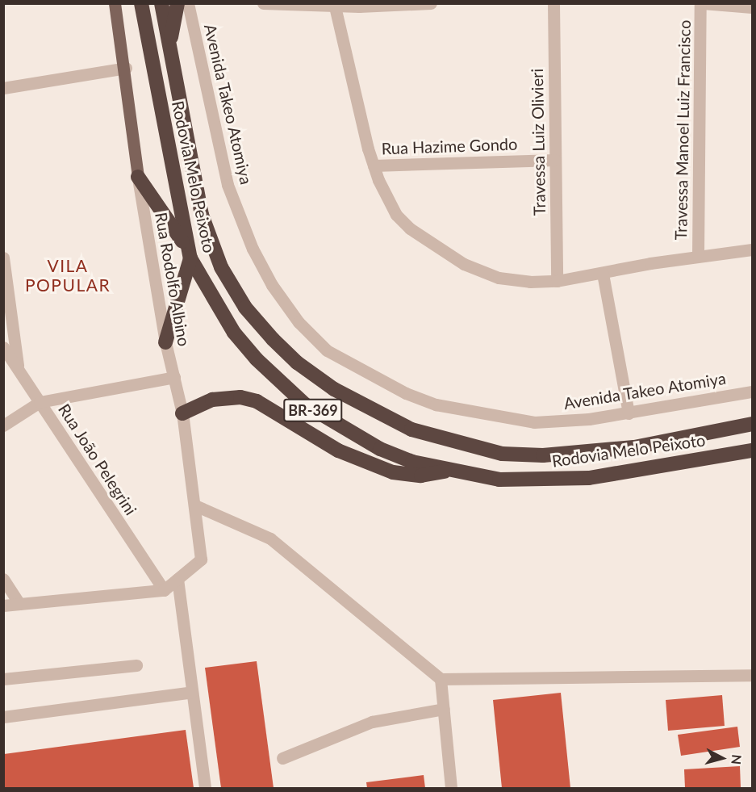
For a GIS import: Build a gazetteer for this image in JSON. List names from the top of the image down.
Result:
{
  "streets": {
    "highway": ["Rodovia Melo Peixoto", "BR-369"],
    "main road": ["Rua Rodolfo Albino"],
    "street": [
      "Avenida Takeo Atomiya",
      "Travessa Manoel Luiz Francisco",
      "Travessa Luiz Olivieri",
      "Rua Hazime Gondo",
      "Rua João Pelegrini"
    ]
  },
  "crossings": [
    ["Travessa Luiz Olivieri", "Rua Hazime Gondo"]
  ],
  "districts": ["VILA POPULAR"],
  "north": "right"
}
